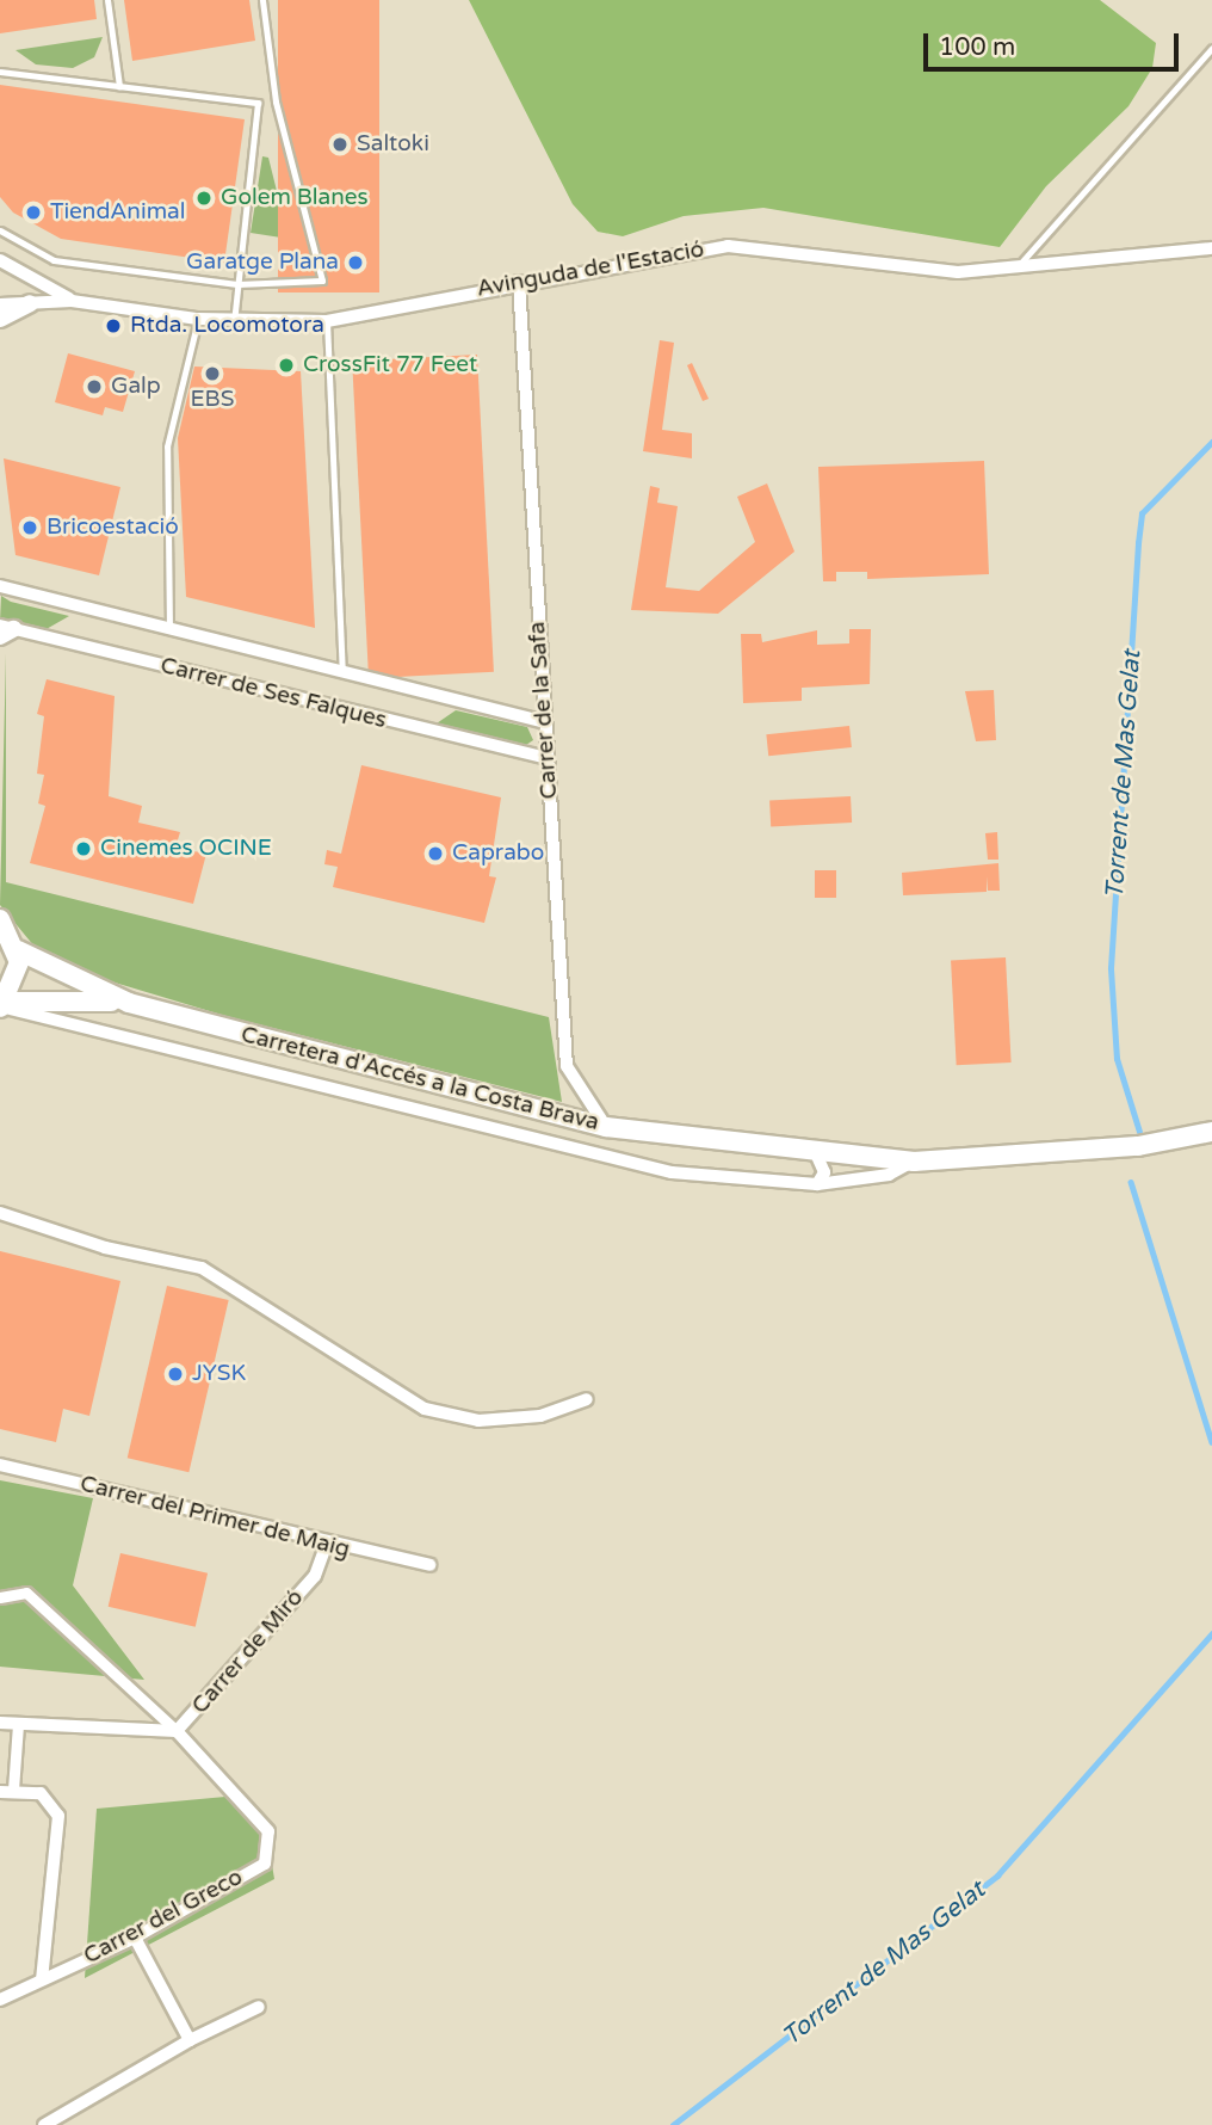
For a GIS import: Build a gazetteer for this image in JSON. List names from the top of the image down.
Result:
{
  "streets": {
    "main road": ["Carretera d'Accés a la Costa Brava"],
    "street": [
      "Avinguda de l'Estació",
      "Carrer de Ses Falques",
      "Carrer de la Safa",
      "Carrer del Primer de Maig",
      "Carrer de Miró",
      "Carrer del Greco"
    ]
  },
  "crossings": [
    ["Avinguda de l'Estació", "Carrer de la Safa"],
    ["Carrer de Ses Falques", "Carrer de la Safa"],
    ["Carrer de la Safa", "Carretera d'Accés a la Costa Brava"],
    ["Carrer del Primer de Maig", "Carrer de Miró"],
    ["Carrer de Miró", "Carrer del Greco"]
  ],
  "water": ["Torrent de Mas Gelat"],
  "places": [
    "Saltoki",
    "Golem Blanes",
    "TiendAnimal",
    "Garatge Plana",
    "Rtda. Locomotora",
    "CrossFit 77 Feet",
    "EBS",
    "Galp",
    "Bricoestació",
    "Cinemes OCINE",
    "Caprabo",
    "JYSK"
  ],
  "scale_bar": "100 m"
}
